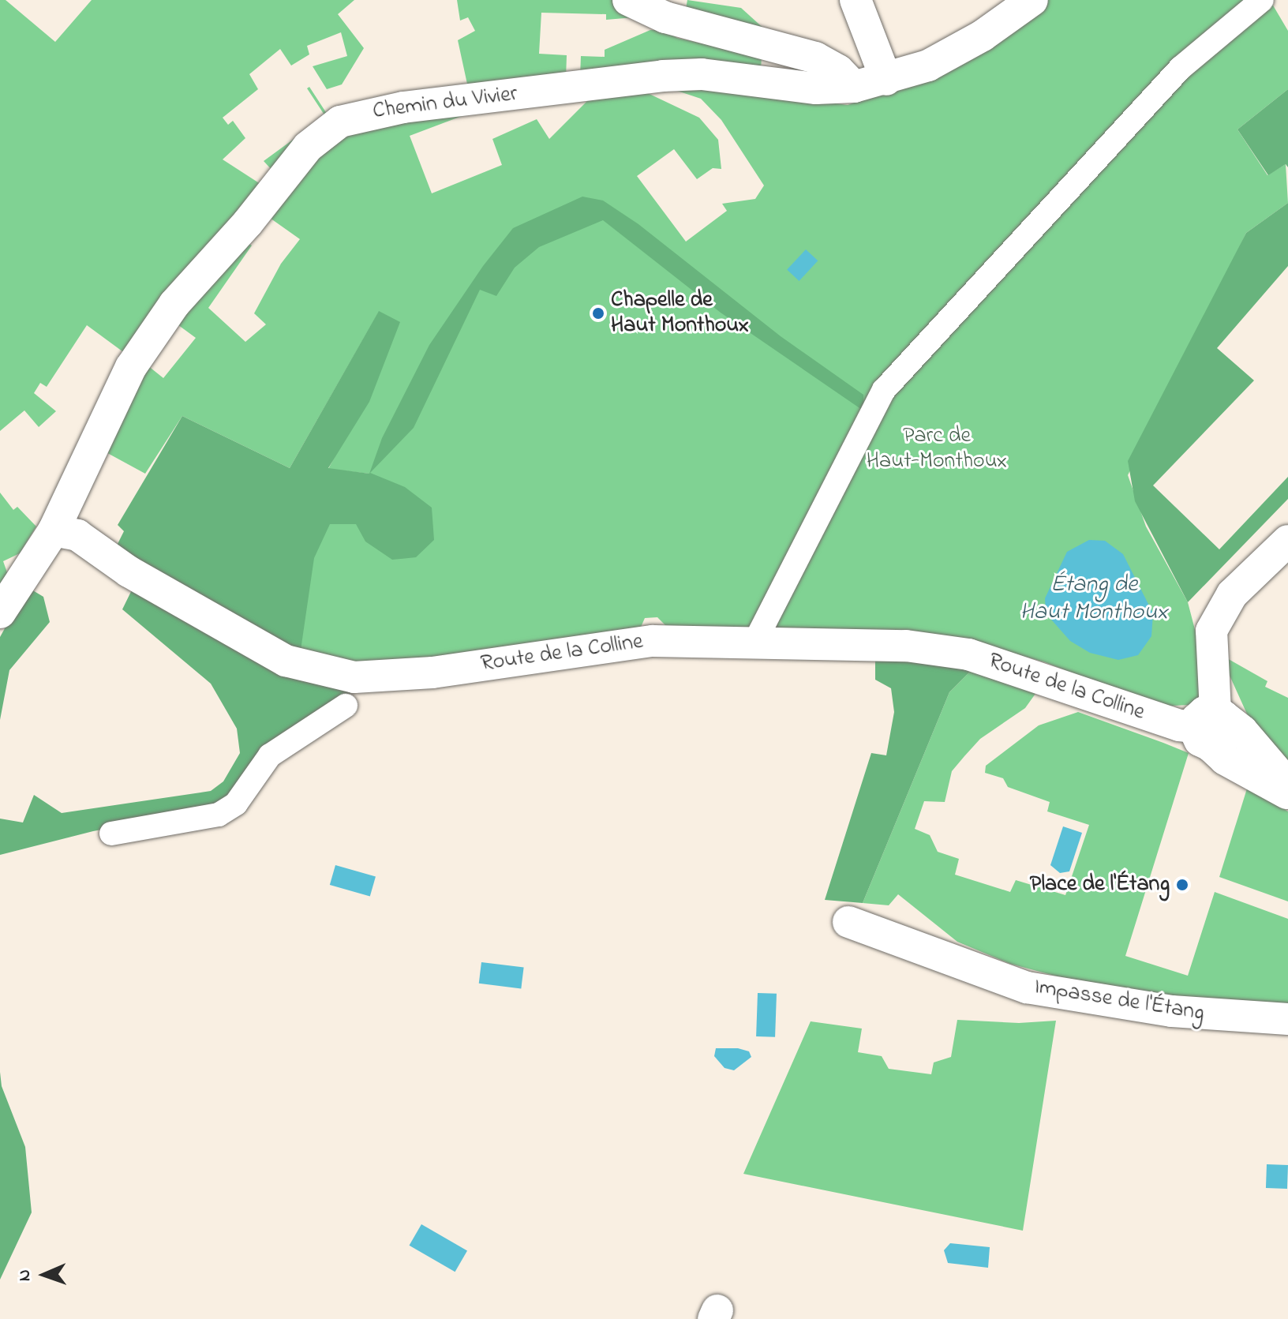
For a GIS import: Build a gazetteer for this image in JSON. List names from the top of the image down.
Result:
{
  "streets": {
    "street": ["Chemin du Vivier", "Route de la Colline", "Impasse de l'Étang"]
  },
  "crossings": [
    ["Chemin du Vivier", "Route de la Colline"]
  ],
  "water": ["Étang de Haut Monthoux"],
  "parks": ["Parc de Haut-Monthoux"],
  "places": ["Chapelle de Haut Monthoux", "Place de l'Étang"],
  "north": "left"
}
